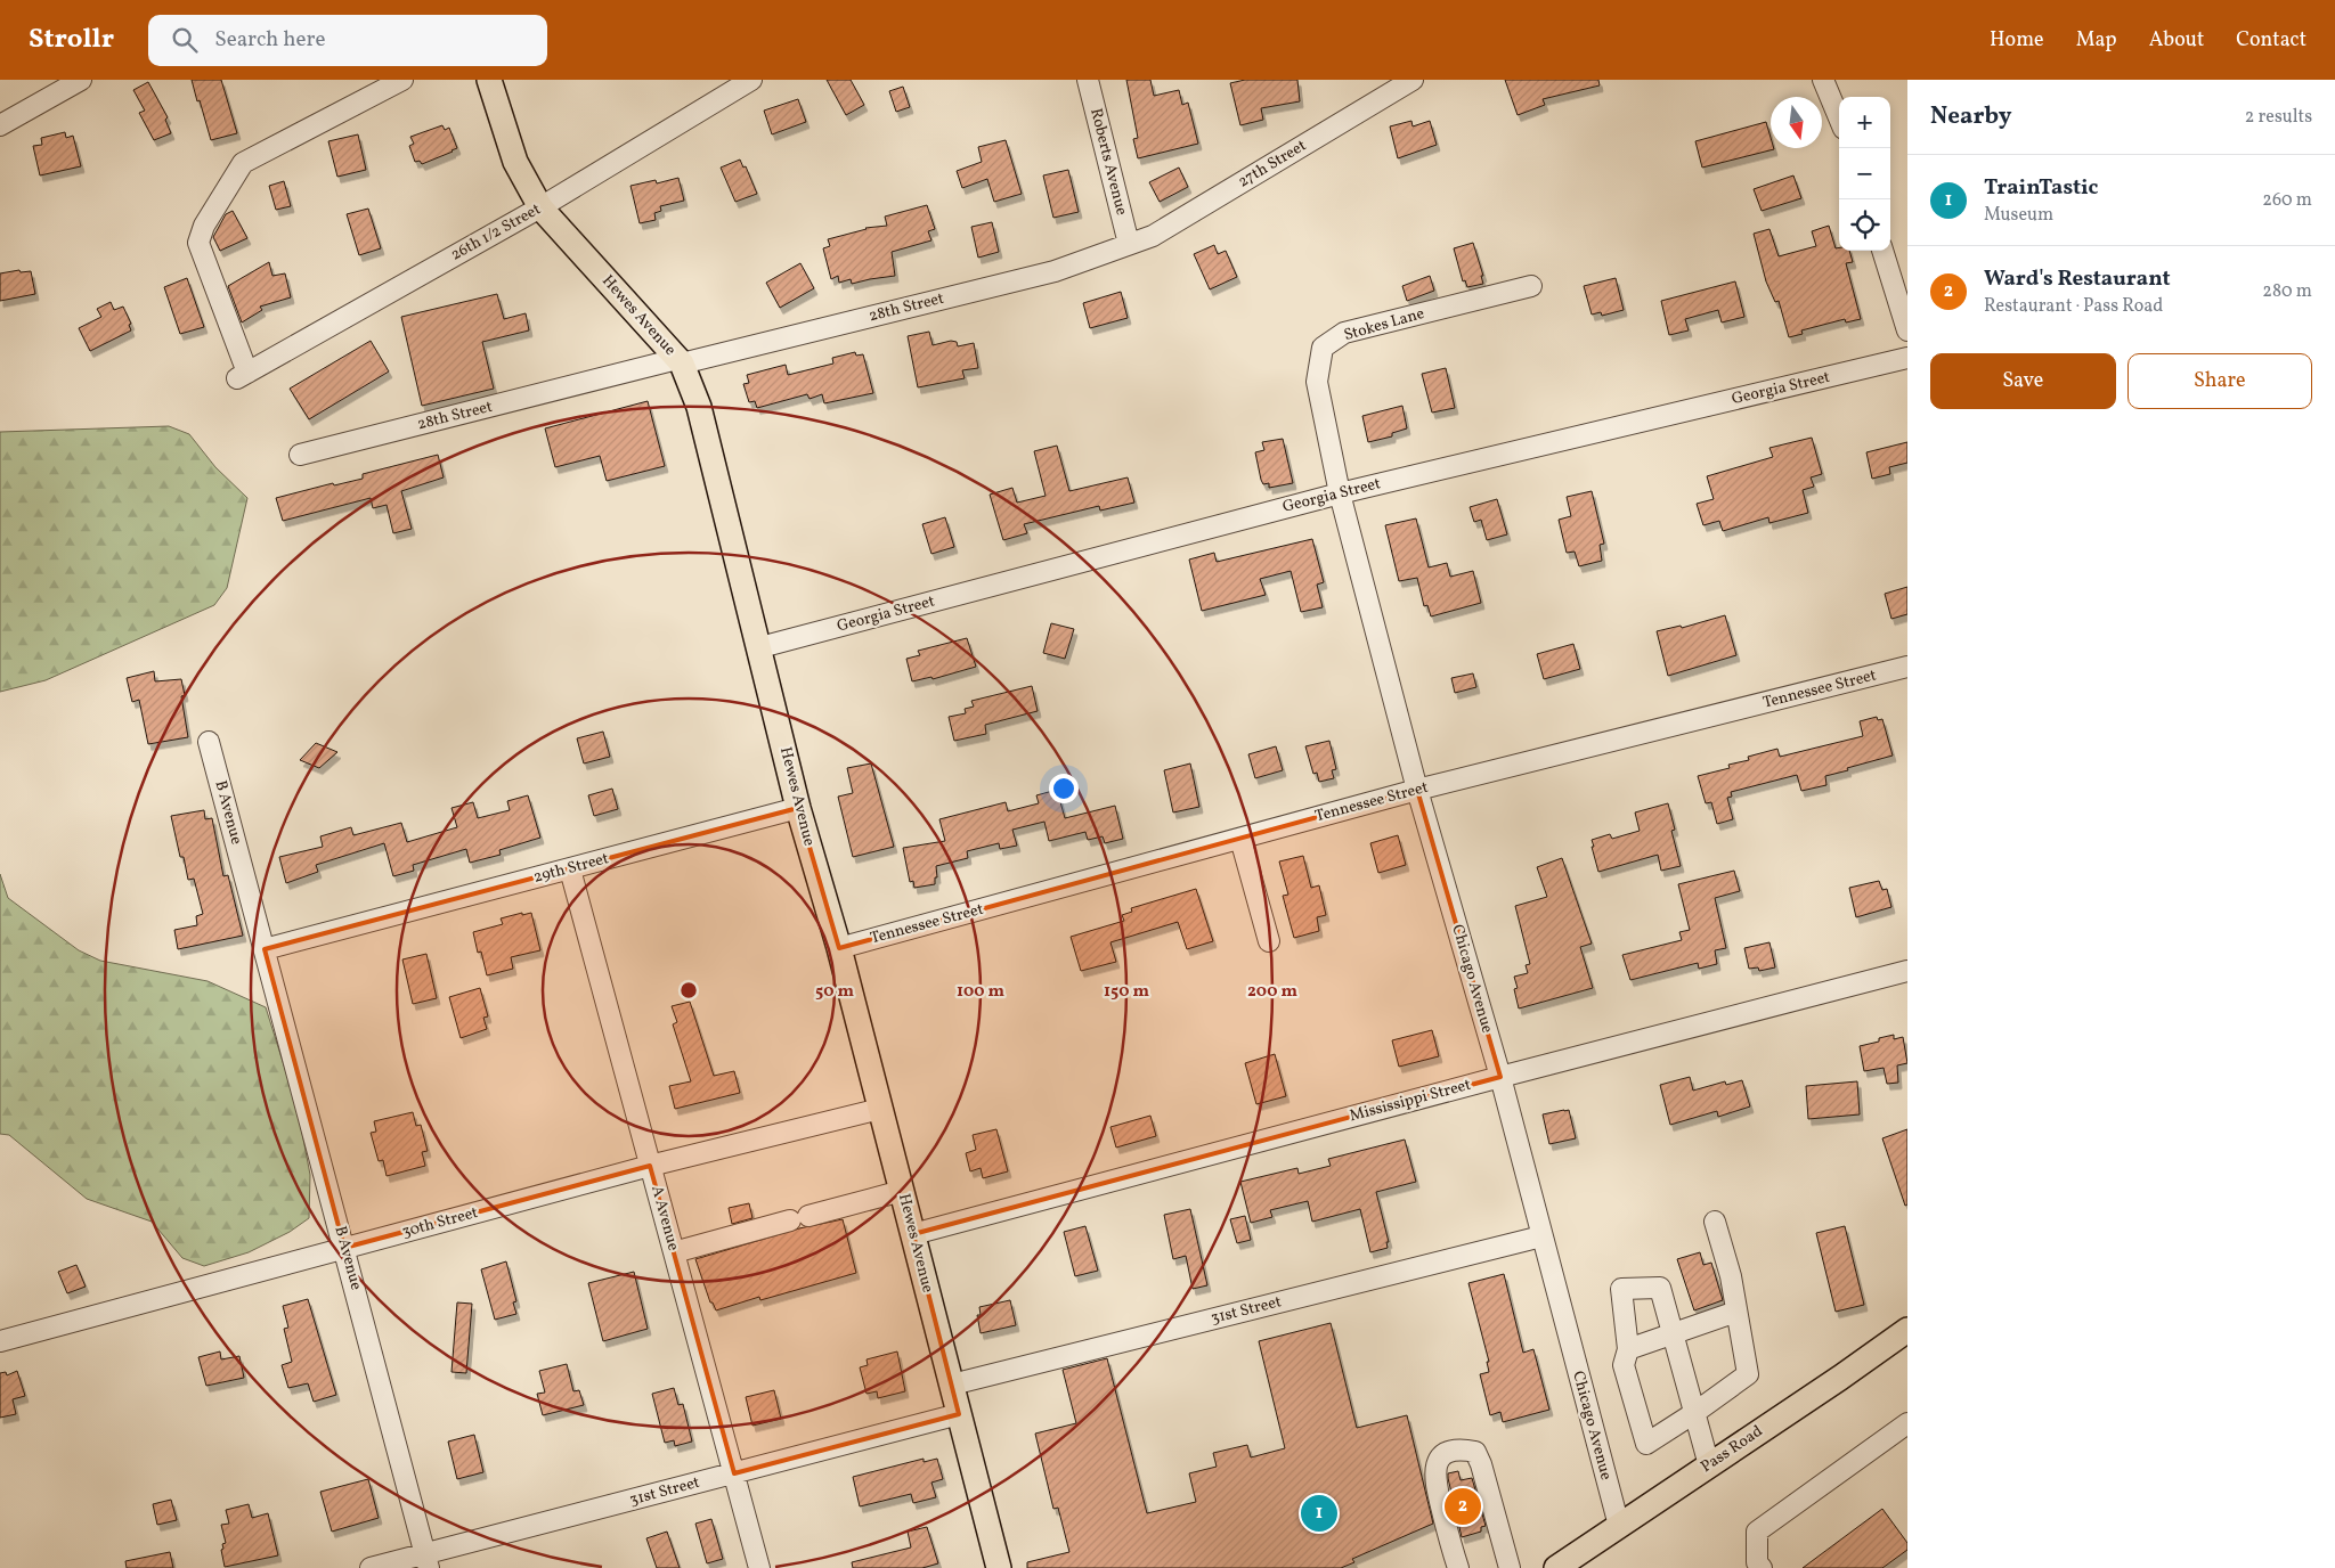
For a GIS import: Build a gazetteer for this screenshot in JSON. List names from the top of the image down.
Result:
{
  "streets": {
    "main road": ["Hewes Avenue", "Pass Road"],
    "street": [
      "Roberts Avenue",
      "27th Street",
      "26th 1/2 Street",
      "28th Street",
      "Stokes Lane",
      "Georgia Street",
      "Tennessee Street",
      "B Avenue",
      "29th Street",
      "Chicago Avenue",
      "Mississippi Street",
      "A Avenue",
      "30th Street",
      "31st Street"
    ]
  },
  "crossings": [
    ["Roberts Avenue", "27th Street"],
    ["Roberts Avenue", "28th Street"],
    ["27th Street", "28th Street"],
    ["26th 1/2 Street", "Hewes Avenue"],
    ["28th Street", "Hewes Avenue"],
    ["Hewes Avenue", "Georgia Street"],
    ["Hewes Avenue", "Tennessee Street"],
    ["Hewes Avenue", "29th Street"],
    ["Hewes Avenue", "Mississippi Street"],
    ["Hewes Avenue", "30th Street"],
    ["Hewes Avenue", "31st Street"],
    ["Stokes Lane", "Chicago Avenue"],
    ["Georgia Street", "Chicago Avenue"],
    ["Tennessee Street", "Chicago Avenue"],
    ["B Avenue", "29th Street"],
    ["B Avenue", "30th Street"],
    ["B Avenue", "31st Street"],
    ["29th Street", "A Avenue"],
    ["Chicago Avenue", "Mississippi Street"],
    ["Chicago Avenue", "31st Street"],
    ["Chicago Avenue", "Pass Road"],
    ["A Avenue", "30th Street"],
    ["A Avenue", "31st Street"]
  ],
  "north": "bottom",
  "page": {
    "header": "Strollr",
    "search": "Search here",
    "nav": [
      "Home",
      "Map",
      "About",
      "Contact"
    ],
    "heading": ["Nearby", "2 results"],
    "map_buttons": ["+", "−"],
    "list": [
      {
        "mark": "1",
        "name": "TrainTastic",
        "note": "Museum",
        "value": "260 m"
      },
      {
        "mark": "2",
        "name": "Ward's Restaurant",
        "note": "Restaurant · Pass Road",
        "value": "280 m"
      }
    ],
    "buttons": ["Save", "Share"],
    "pins": ["2", "1"]
  },
  "rings": [
    "50 m",
    "100 m",
    "150 m",
    "200 m"
  ]
}
